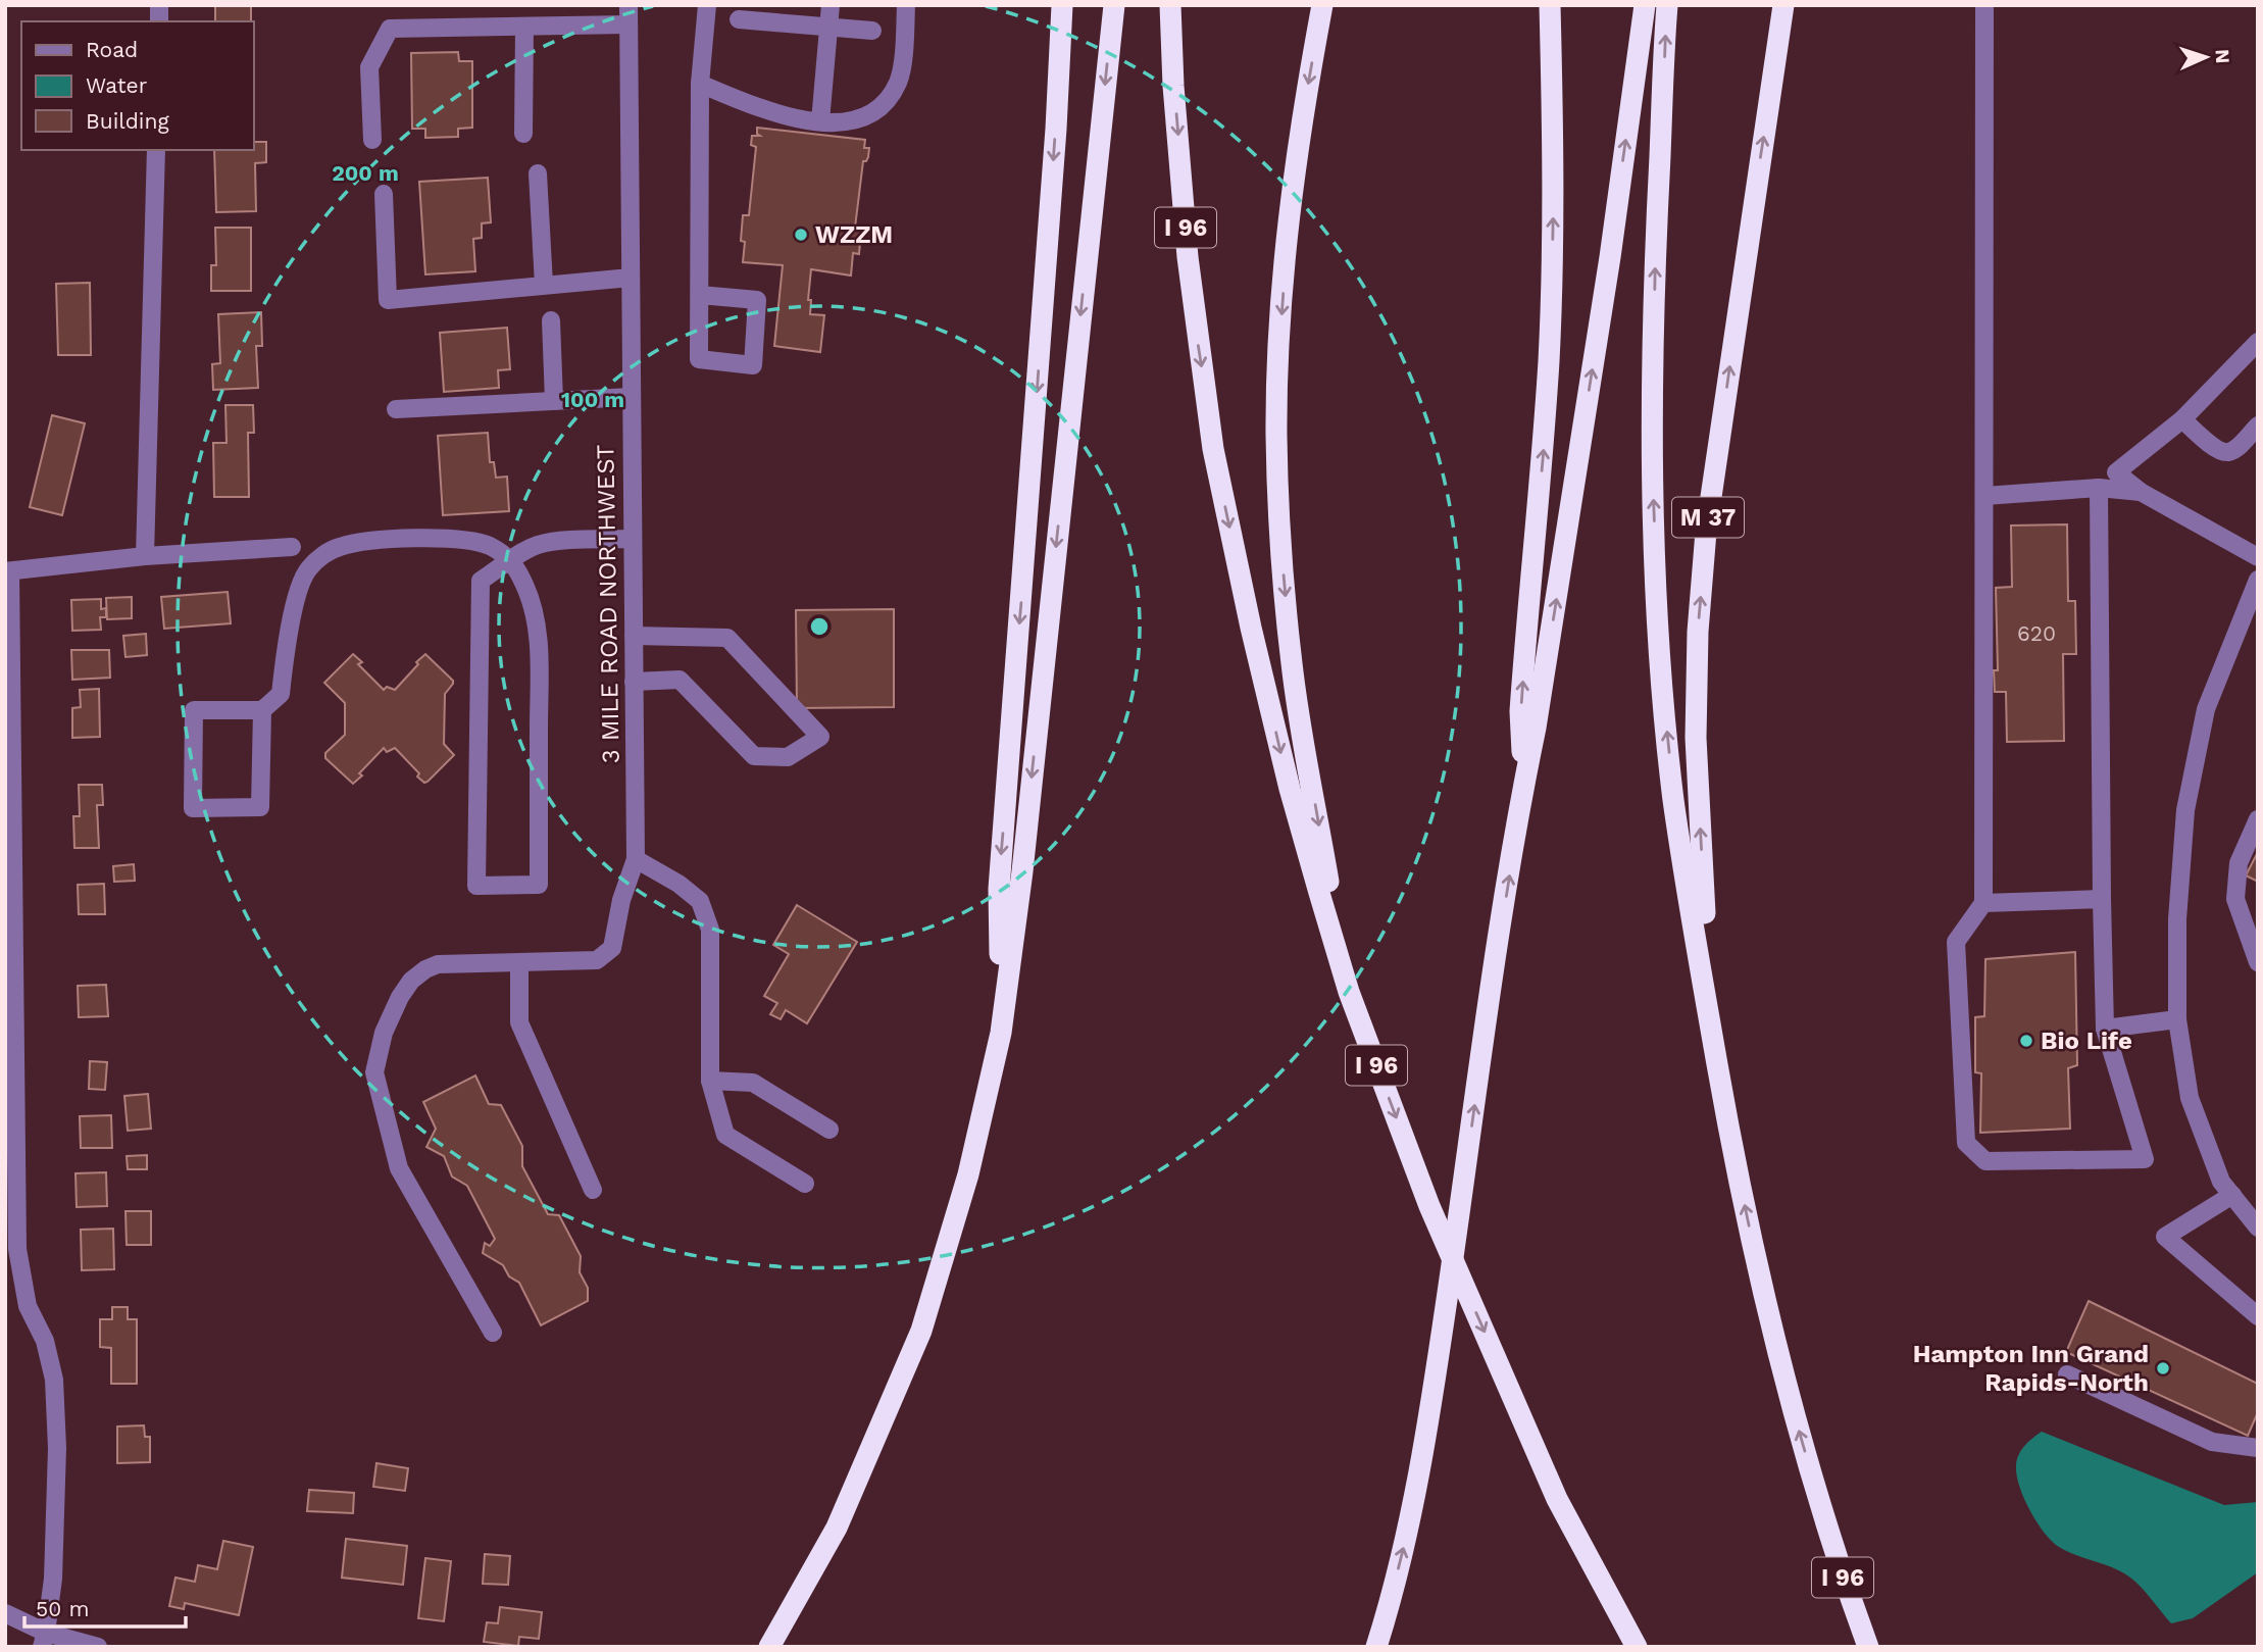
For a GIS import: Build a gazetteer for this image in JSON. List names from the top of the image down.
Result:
{
  "streets": {
    "highway": ["I 96", "M 37"],
    "street": ["3 MILE ROAD NORTHWEST"]
  },
  "crossings": [
    ["I 96", "M 37"]
  ],
  "places": ["WZZM", "Bio Life", "Hampton Inn Grand Rapids-North"],
  "house_numbers": ["620"],
  "legend": ["Road", "Water", "Building"],
  "scale_bar": "50 m",
  "north": "right",
  "rings": ["200 m", "100 m"]
}
